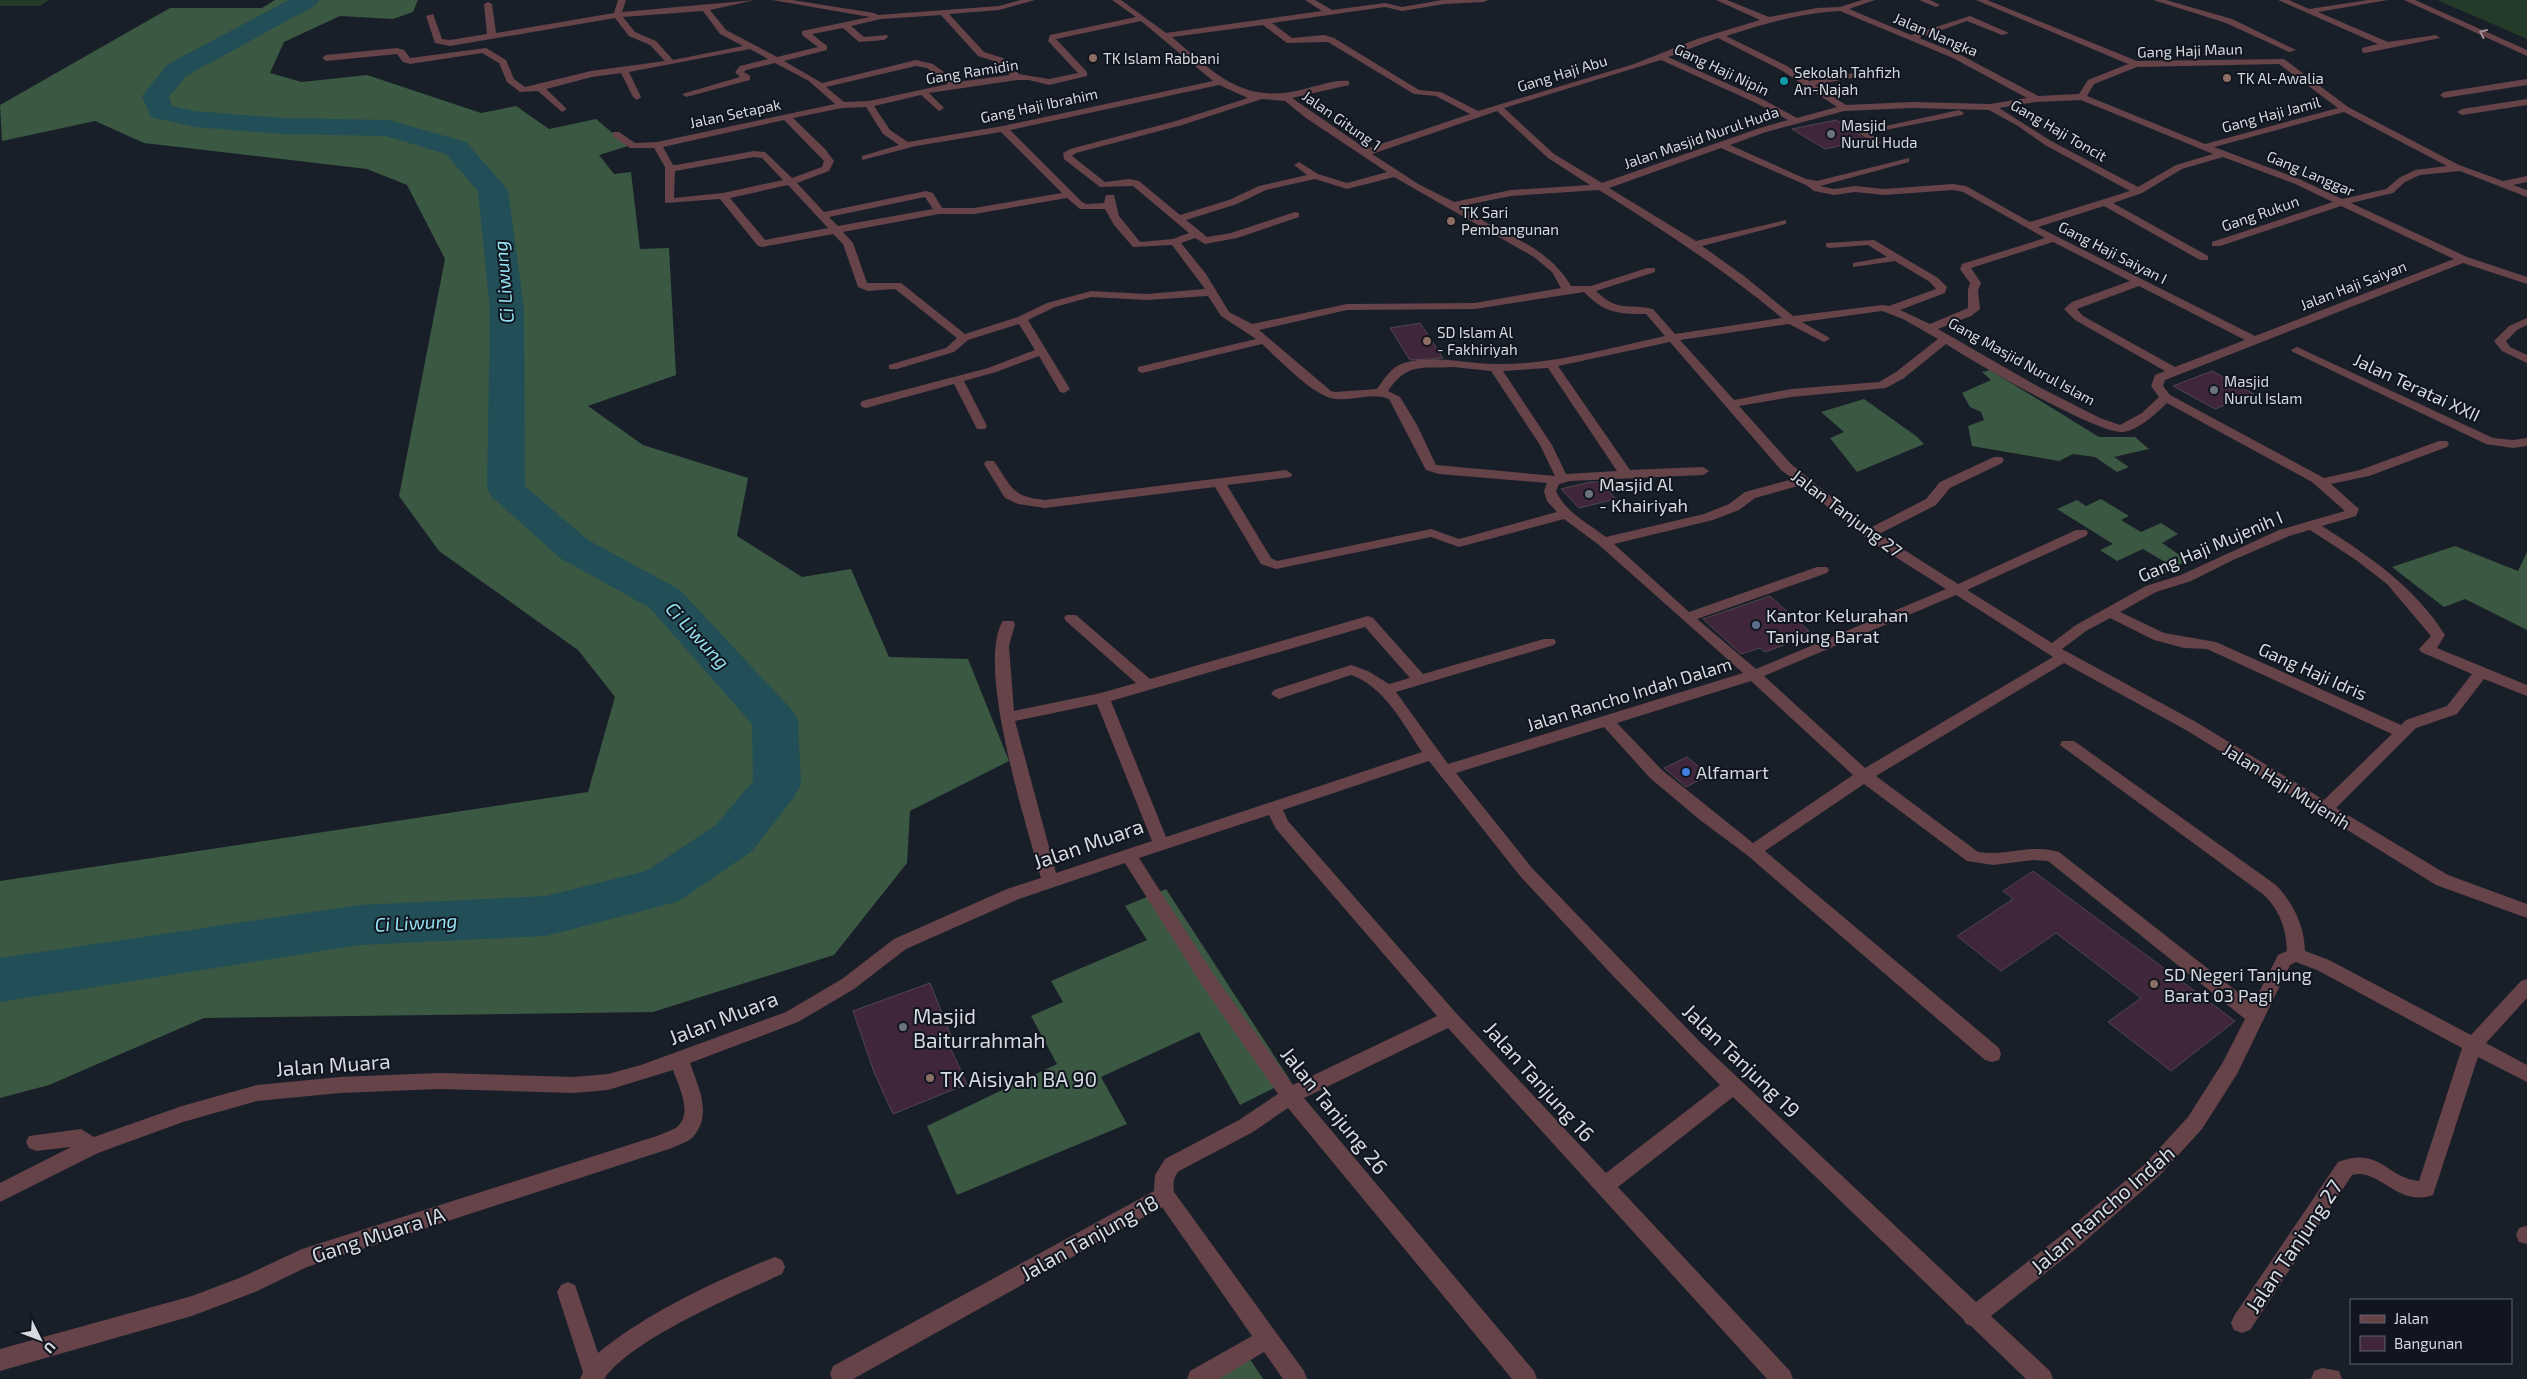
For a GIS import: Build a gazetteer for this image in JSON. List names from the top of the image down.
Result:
{
  "streets": {
    "street": [
      "Jalan Nangka",
      "Gang Haji Maun",
      "Gang Haji Nipin",
      "Gang Ramidin",
      "Gang Haji Abu",
      "Gang Haji Ibrahim",
      "Jalan Setapak",
      "Gang Haji Jamil",
      "Jalan Gitung 1",
      "Gang Haji Toncit",
      "Jalan Masjid Nurul Huda",
      "Gang Langgar",
      "Gang Rukun",
      "Gang Haji Saiyan I",
      "Jalan Haji Saiyan",
      "Gang Masjid Nurul Islam",
      "Jalan Teratai XXII",
      "Jalan Tanjung 27",
      "Gang Haji Mujenih I",
      "Gang Haji Idris",
      "Jalan Rancho Indah Dalam",
      "Jalan Haji Mujenih",
      "Jalan Muara",
      "Jalan Tanjung 19",
      "Jalan Tanjung 16",
      "Jalan Tanjung 26",
      "Jalan Rancho Indah",
      "Gang Muara IA",
      "Jalan Tanjung 18"
    ]
  },
  "crossings": [
    ["Jalan Nangka", "Gang Haji Abu"],
    ["Gang Haji Maun", "Gang Haji Jamil"],
    ["Gang Haji Maun", "Gang Langgar"],
    ["Gang Haji Nipin", "Gang Haji Abu"],
    ["Gang Haji Nipin", "Jalan Masjid Nurul Huda"],
    ["Gang Ramidin", "Jalan Setapak"],
    ["Gang Ramidin", "Jalan Gitung 1"],
    ["Gang Haji Abu", "Jalan Gitung 1"],
    ["Gang Haji Ibrahim", "Jalan Gitung 1"],
    ["Gang Haji Jamil", "Gang Langgar"],
    ["Jalan Gitung 1", "Jalan Masjid Nurul Huda"],
    ["Gang Haji Toncit", "Jalan Masjid Nurul Huda"],
    ["Gang Haji Toncit", "Gang Haji Saiyan I"],
    ["Gang Langgar", "Gang Rukun"],
    ["Gang Langgar", "Gang Haji Saiyan I"],
    ["Gang Langgar", "Jalan Haji Saiyan"],
    ["Gang Haji Saiyan I", "Jalan Haji Saiyan"],
    ["Gang Masjid Nurul Islam", "Jalan Tanjung 27"],
    ["Gang Masjid Nurul Islam", "Jalan Rancho Indah Dalam"],
    ["Jalan Tanjung 27", "Gang Haji Mujenih I"],
    ["Jalan Tanjung 27", "Jalan Haji Mujenih"],
    ["Gang Haji Mujenih I", "Gang Haji Idris"],
    ["Gang Haji Mujenih I", "Jalan Haji Mujenih"],
    ["Jalan Rancho Indah Dalam", "Jalan Tanjung 19"],
    ["Jalan Muara", "Jalan Tanjung 19"],
    ["Jalan Muara", "Jalan Tanjung 16"],
    ["Jalan Muara", "Jalan Tanjung 26"],
    ["Jalan Muara", "Gang Muara IA"],
    ["Jalan Tanjung 19", "Jalan Rancho Indah"]
  ],
  "water": ["Ci Liwung"],
  "places": [
    "TK Islam Rabbani",
    "TK Al-Awalia",
    "Sekolah Tahfizh An-Najah",
    "Masjid Nurul Huda",
    "TK Sari Pembangunan",
    "SD Islam Al - Fakhiriyah",
    "Masjid Nurul Islam",
    "Masjid Al - Khairiyah",
    "Kantor Kelurahan Tanjung Barat",
    "Alfamart",
    "SD Negeri Tanjung Barat 03 Pagi",
    "Masjid Baiturrahmah",
    "TK Aisiyah BA 90"
  ],
  "legend": ["Jalan", "Bangunan"],
  "north": "bottom right"
}
